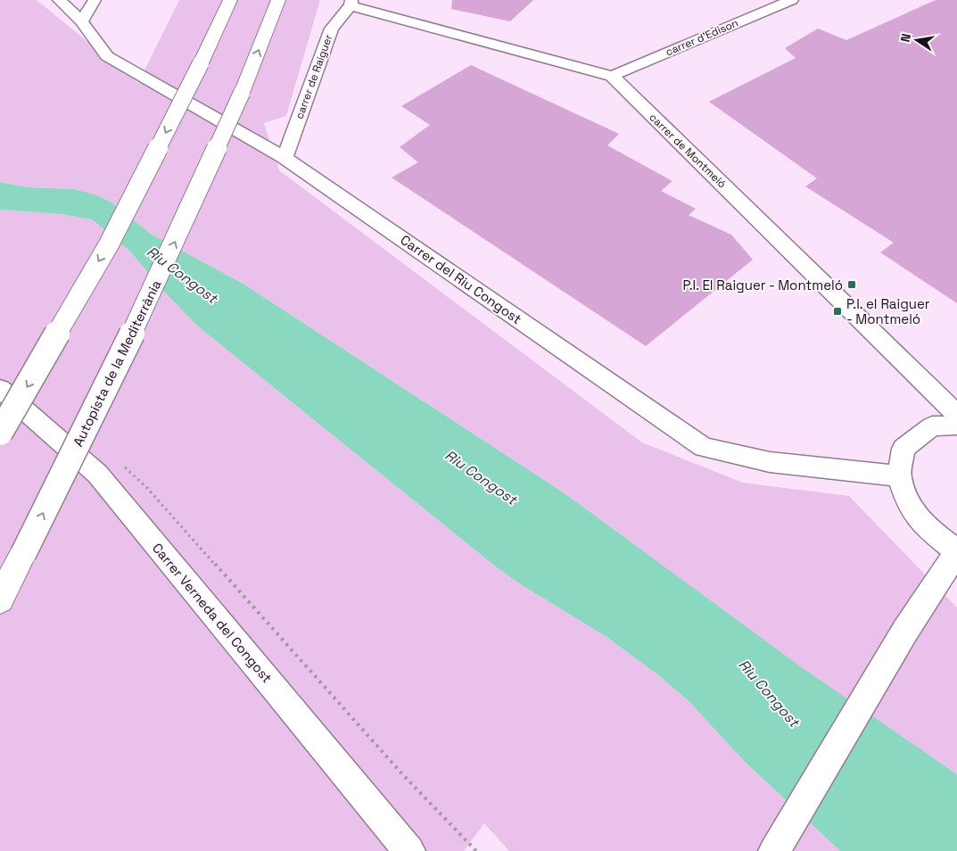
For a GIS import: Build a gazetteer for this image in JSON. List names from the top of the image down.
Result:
{
  "streets": {
    "highway": ["Autopista de la Mediterrània"],
    "street": [
      "carrer d'Edison",
      "carrer de Raiguer",
      "carrer de Montmeló",
      "Carrer del Riu Congost",
      "Carrer Verneda del Congost"
    ]
  },
  "crossings": [
    ["carrer d'Edison", "carrer de Montmeló"],
    ["carrer de Raiguer", "carrer de Montmeló"],
    ["carrer de Raiguer", "Carrer del Riu Congost"]
  ],
  "water": ["Riu Congost"],
  "places": {
    "transit": ["P.I. El Raiguer - Montmeló", "P.I. el Raiguer - Montmeló"]
  },
  "north": "left"
}
